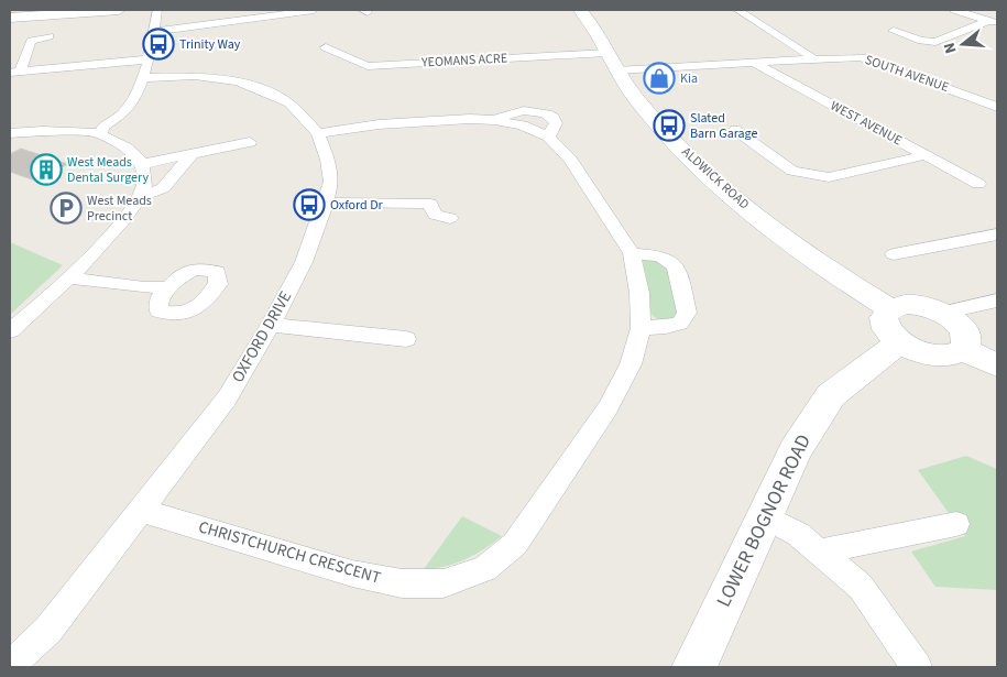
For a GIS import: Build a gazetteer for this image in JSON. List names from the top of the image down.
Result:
{
  "streets": {
    "main road": ["ALDWICK ROAD", "LOWER BOGNOR ROAD"],
    "street": [
      "YEOMANS ACRE",
      "SOUTH AVENUE",
      "WEST AVENUE",
      "OXFORD DRIVE",
      "CHRISTCHURCH CRESCENT"
    ]
  },
  "crossings": [
    ["YEOMANS ACRE", "SOUTH AVENUE"],
    ["YEOMANS ACRE", "WEST AVENUE"],
    ["YEOMANS ACRE", "ALDWICK ROAD"],
    ["ALDWICK ROAD", "LOWER BOGNOR ROAD"],
    ["OXFORD DRIVE", "CHRISTCHURCH CRESCENT"]
  ],
  "places": {
    "bus stop": ["Trinity Way", "Slated Barn Garage", "Oxford Dr"],
    "shop": ["Kia"],
    "building": ["West Meads Dental Surgery"],
    "parking": ["West Meads Precinct"]
  },
  "north": "left"
}
